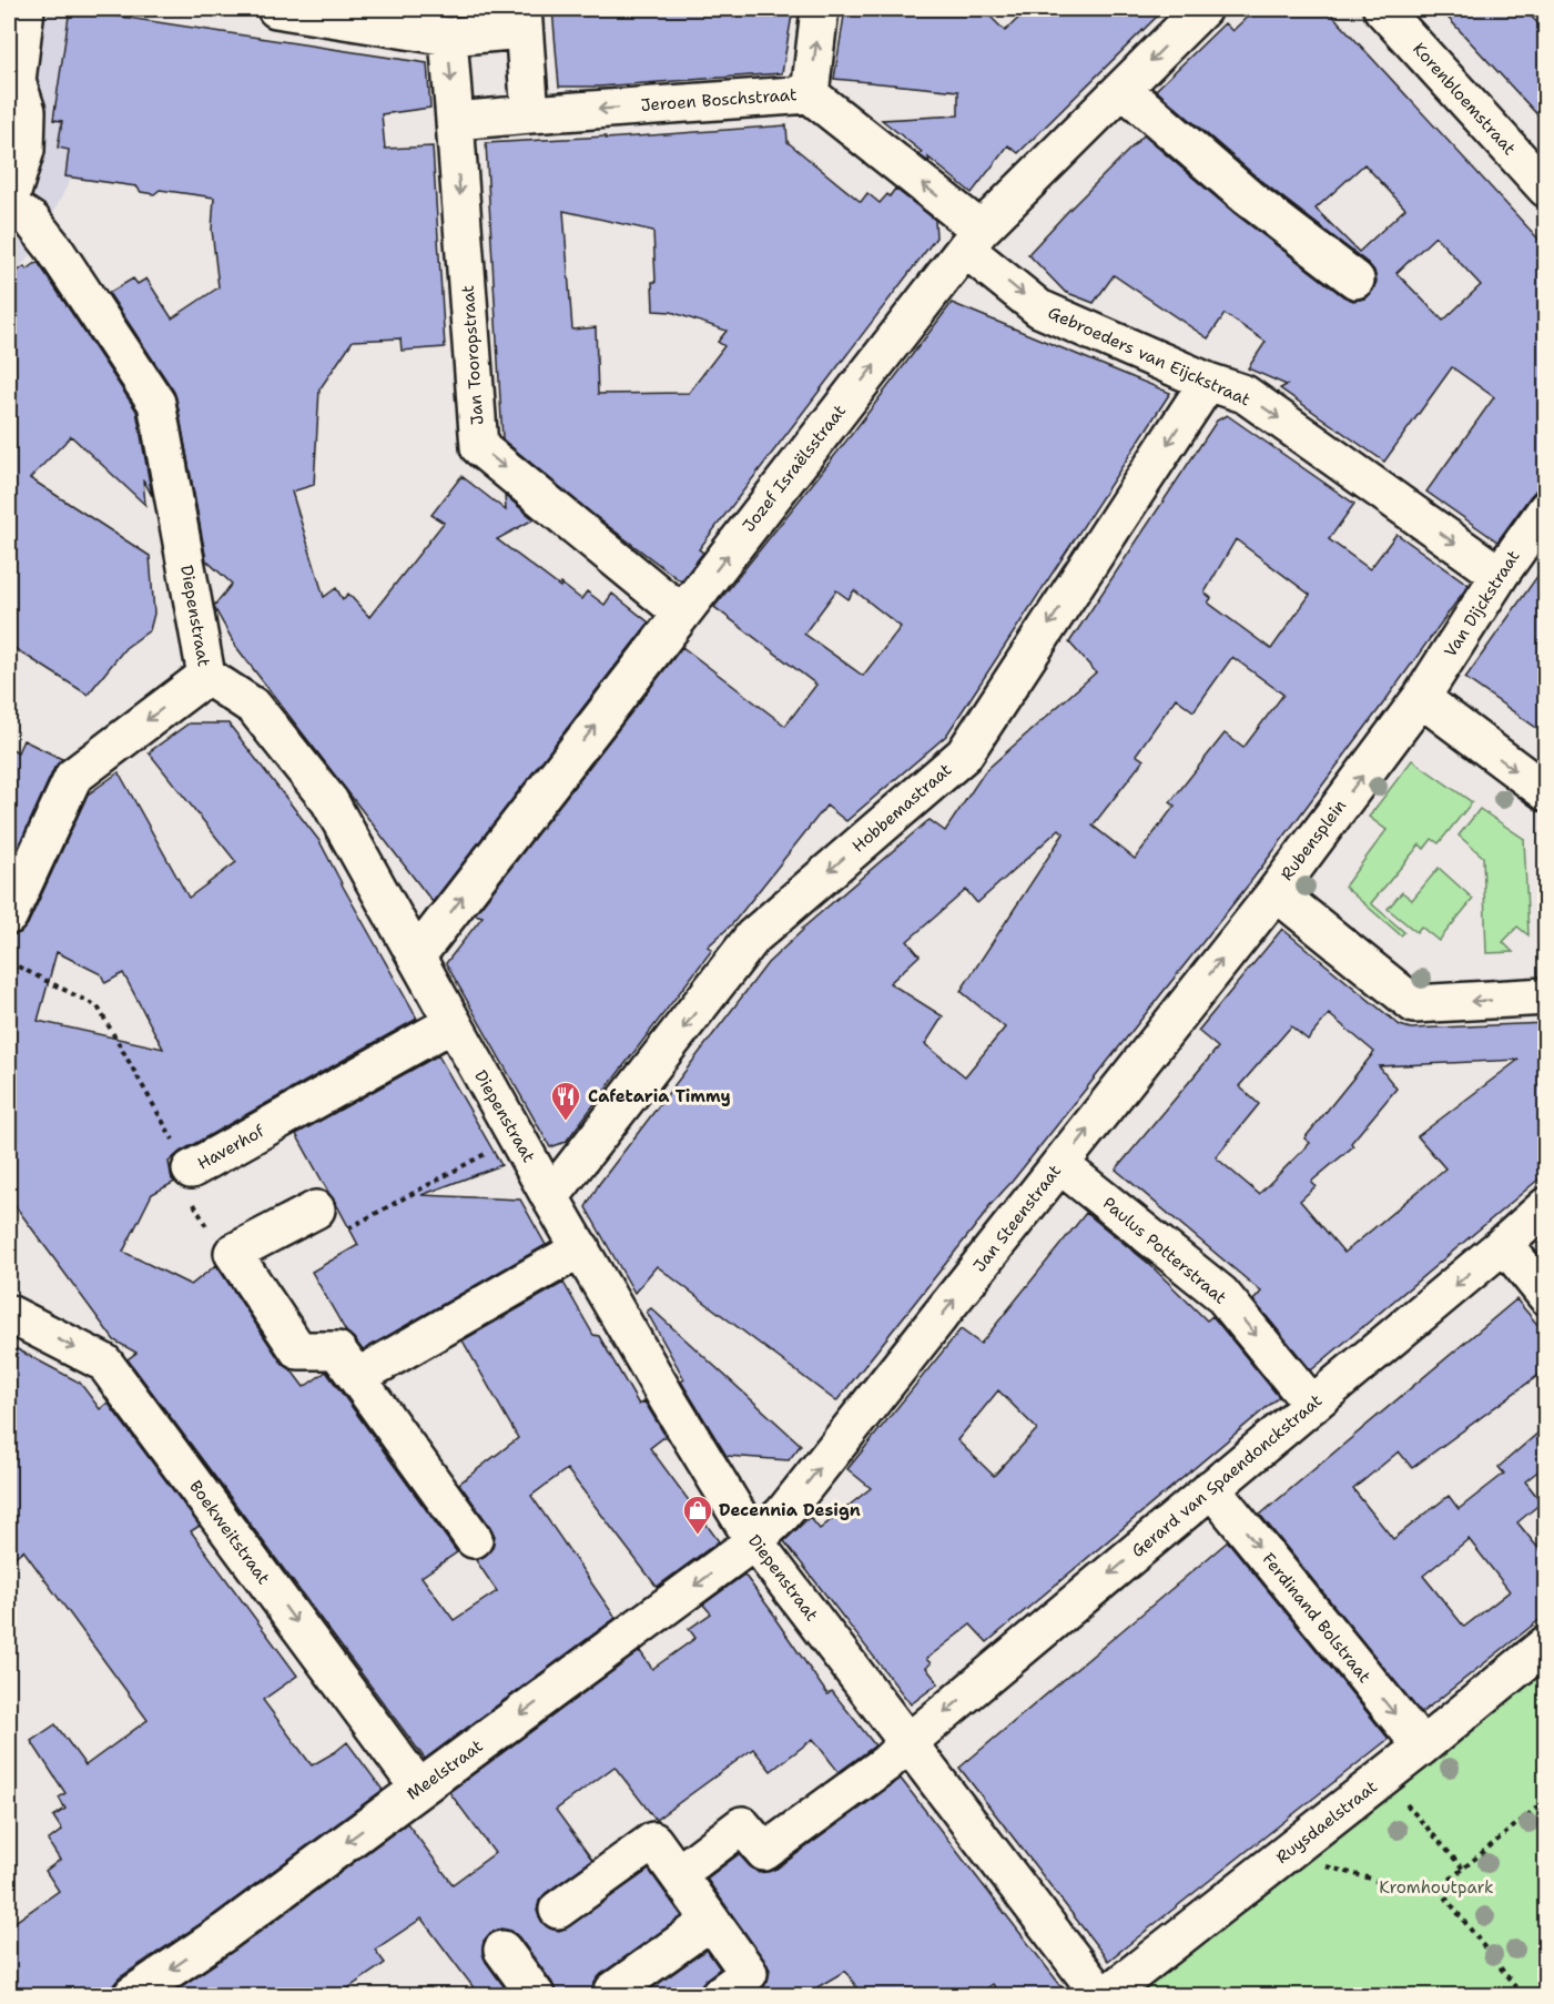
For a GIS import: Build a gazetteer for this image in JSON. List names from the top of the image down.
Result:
{
  "streets": {
    "street": [
      "Korenbloemstraat",
      "Jeroen Boschstraat",
      "Jan Tooropstraat",
      "Gebroeders van Eijckstraat",
      "Jozef Israëlsstraat",
      "Van Dijckstraat",
      "Diepenstraat",
      "Hobbemastraat",
      "Rubensplein",
      "Haverhof",
      "Jan Steenstraat",
      "Paulus Potterstraat",
      "Gerard van Spaendonckstraat",
      "Boekweitstraat",
      "Ferdinand Bolstraat",
      "Meelstraat",
      "Ruysdaelstraat"
    ]
  },
  "crossings": [
    ["Jeroen Boschstraat", "Jan Tooropstraat"],
    ["Jeroen Boschstraat", "Gebroeders van Eijckstraat"],
    ["Jeroen Boschstraat", "Jozef Israëlsstraat"],
    ["Jan Tooropstraat", "Jozef Israëlsstraat"],
    ["Gebroeders van Eijckstraat", "Jozef Israëlsstraat"],
    ["Gebroeders van Eijckstraat", "Van Dijckstraat"],
    ["Gebroeders van Eijckstraat", "Hobbemastraat"],
    ["Jozef Israëlsstraat", "Diepenstraat"],
    ["Van Dijckstraat", "Rubensplein"],
    ["Diepenstraat", "Hobbemastraat"],
    ["Diepenstraat", "Haverhof"],
    ["Diepenstraat", "Jan Steenstraat"],
    ["Diepenstraat", "Gerard van Spaendonckstraat"],
    ["Diepenstraat", "Meelstraat"],
    ["Rubensplein", "Jan Steenstraat"],
    ["Jan Steenstraat", "Paulus Potterstraat"],
    ["Jan Steenstraat", "Meelstraat"],
    ["Paulus Potterstraat", "Gerard van Spaendonckstraat"],
    ["Gerard van Spaendonckstraat", "Ferdinand Bolstraat"],
    ["Boekweitstraat", "Meelstraat"],
    ["Ferdinand Bolstraat", "Ruysdaelstraat"]
  ],
  "one_way": [
    "Jeroen Boschstraat",
    "Jan Tooropstraat",
    "Hobbemastraat",
    "Jan Steenstraat",
    "Paulus Potterstraat",
    "Gerard van Spaendonckstraat",
    "Ferdinand Bolstraat",
    "Meelstraat"
  ],
  "parks": ["Kromhoutpark"],
  "places": {
    "restaurant": ["Cafetaria Timmy"],
    "shop": ["Decennia Design"]
  }
}
